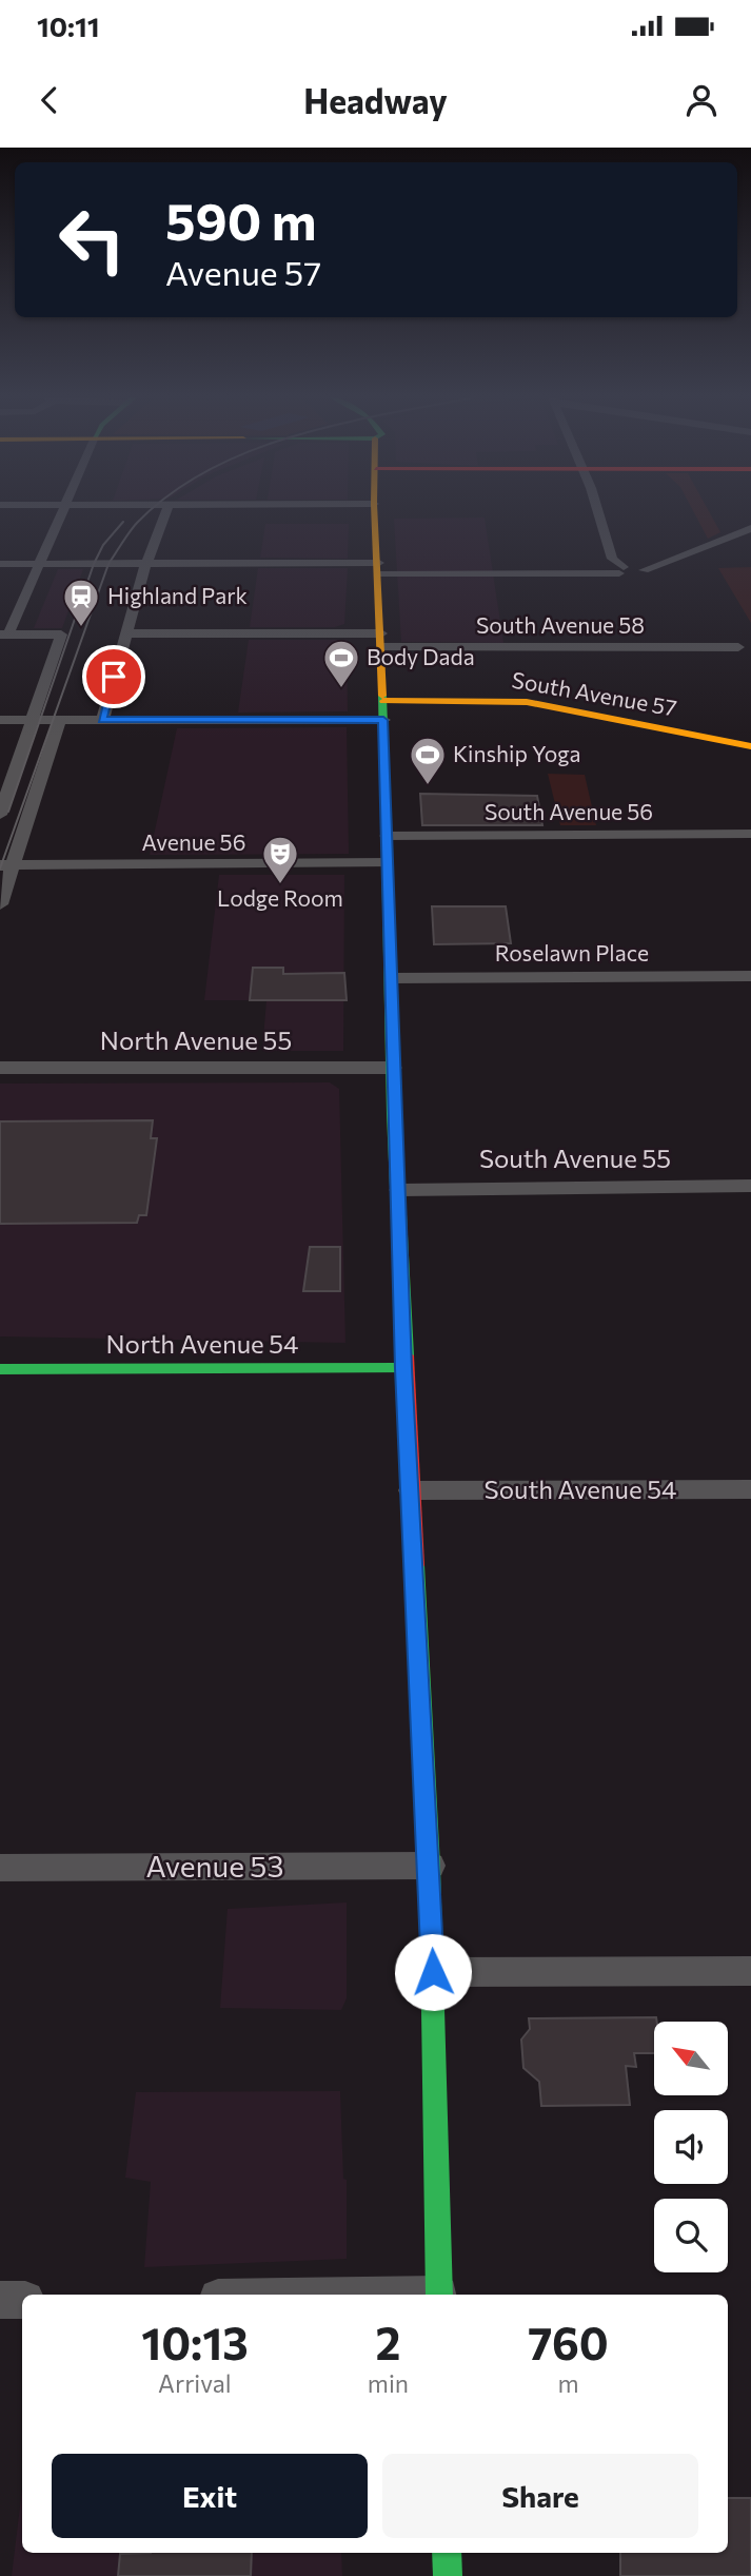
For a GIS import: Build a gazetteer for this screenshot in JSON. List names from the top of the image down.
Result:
{
  "streets": {
    "main road": ["South Avenue 57", "North Avenue 54"],
    "street": [
      "South Avenue 58",
      "South Avenue 56",
      "Avenue 56",
      "Roselawn Place",
      "North Avenue 55",
      "South Avenue 55",
      "South Avenue 54",
      "Avenue 53"
    ]
  },
  "places": {
    "station": ["Highland Park"],
    "sports": ["Body Dada", "Kinship Yoga"],
    "theatre": ["Lodge Room"]
  },
  "north": "top left",
  "page": {
    "status": "10:11",
    "header": "Headway",
    "turn": ["590 m", "Avenue 57"],
    "eta": [
      "10:13",
      "Arrival",
      "2",
      "min",
      "760",
      "m"
    ],
    "buttons": ["Exit", "Share"]
  }
}
